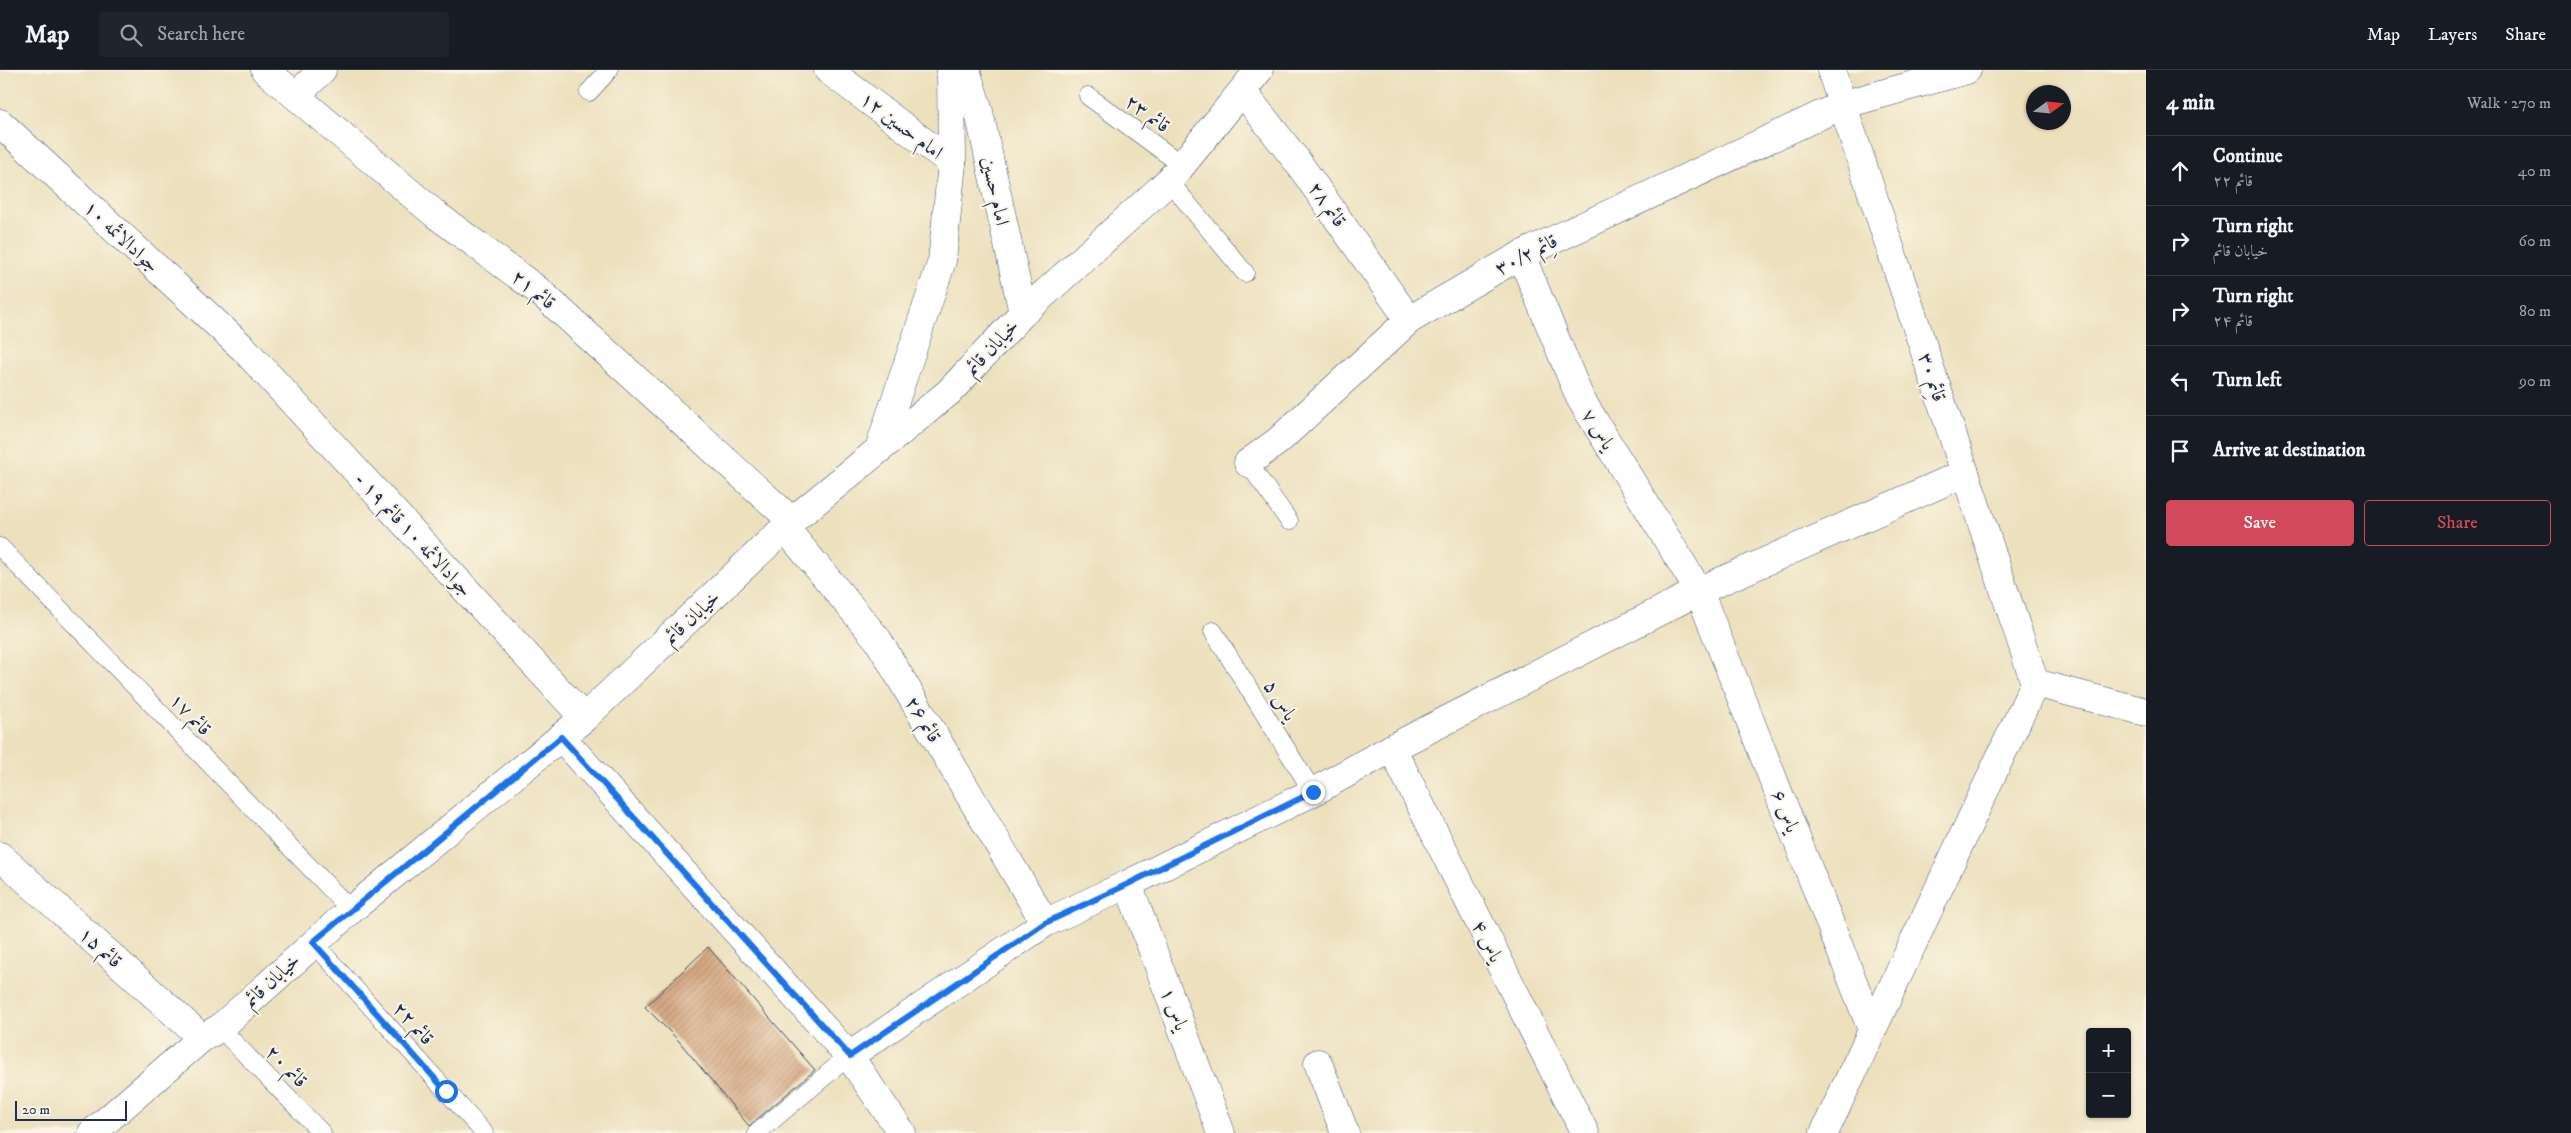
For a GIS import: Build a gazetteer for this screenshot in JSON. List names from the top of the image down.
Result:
{
  "streets": {
    "street": [
      "امام حسین ۱۲",
      "امام حسین",
      "قائم ۲۸",
      "جوادالائمه ۱۰",
      "قاِئم ۳۰/۲",
      "قائم ۲۱",
      "خیابان قائم",
      "قاِئم ۳۰",
      "یاس ۷",
      "- جوادالائمه ۱۰ قائم ۱۹",
      "قائم ۲۶",
      "یاس ۶",
      "یاس ۴",
      "قائم ۱۵",
      "یاس ۱"
    ],
    "lane": [
      "قائم ۲۳",
      "یاس ۵",
      "قائم ۱۷",
      "قائم ۲۲",
      "قائم ۲۰"
    ]
  },
  "crossings": [
    ["قائم ۲۳", "خیابان قائم"],
    ["امام حسین", "خیابان قائم"],
    ["قائم ۲۸", "قاِئم ۳۰/۲"],
    ["قائم ۲۸", "خیابان قائم"],
    ["جوادالائمه ۱۰", "- جوادالائمه ۱۰ قائم ۱۹"],
    ["قاِئم ۳۰/۲", "قاِئم ۳۰"],
    ["قاِئم ۳۰/۲", "یاس ۷"],
    ["قائم ۲۱", "خیابان قائم"],
    ["قائم ۲۱", "قائم ۲۶"],
    ["خیابان قائم", "- جوادالائمه ۱۰ قائم ۱۹"],
    ["خیابان قائم", "قائم ۱۷"],
    ["خیابان قائم", "قائم ۲۶"],
    ["خیابان قائم", "قائم ۱۵"],
    ["خیابان قائم", "قائم ۲۲"],
    ["خیابان قائم", "قائم ۲۰"],
    ["یاس ۷", "یاس ۶"],
    ["قائم ۱۵", "قائم ۲۰"]
  ],
  "scale_bar": "20 m",
  "north": "right",
  "page": {
    "header": "Map",
    "search": "Search here",
    "nav": ["Map", "Layers", "Share"],
    "heading": ["4 min", "Walk · 270 m"],
    "list": [
      ["Continue", "قائم ۲۲", "40 m"],
      ["Turn right", "خیابان قائم", "60 m"],
      ["Turn right", "قائم ۲۴", "80 m"],
      ["Turn left", "90 m"],
      "Arrive at destination"
    ],
    "buttons": ["Save", "Share"],
    "map_buttons": ["+", "−"],
    "scale": "20 m"
  }
}
